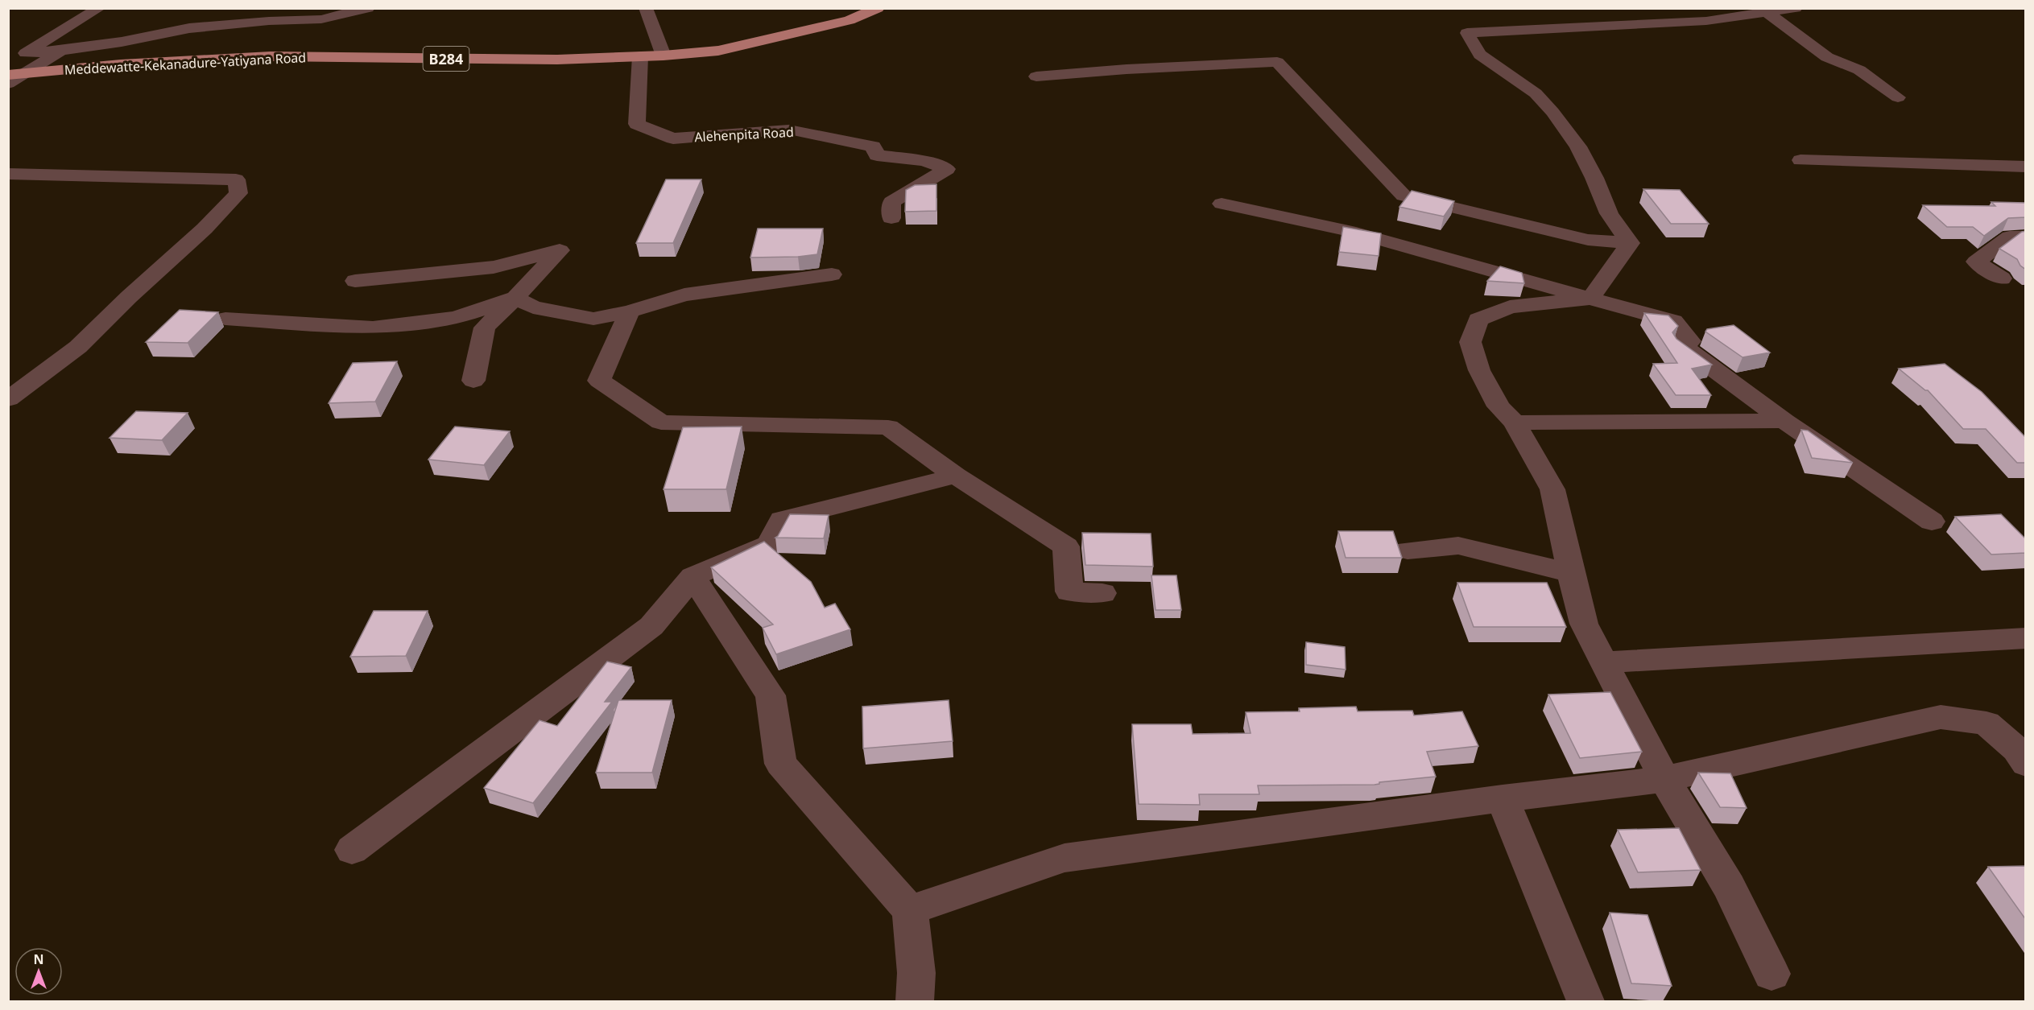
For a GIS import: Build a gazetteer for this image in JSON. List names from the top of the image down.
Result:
{
  "streets": {
    "main road": ["B284", "Meddewatte-Kekanadure-Yatiyana Road"],
    "street": ["Alehenpita Road"]
  },
  "crossings": [
    ["Meddewatte-Kekanadure-Yatiyana Road", "Alehenpita Road"]
  ],
  "north": "top"
}
